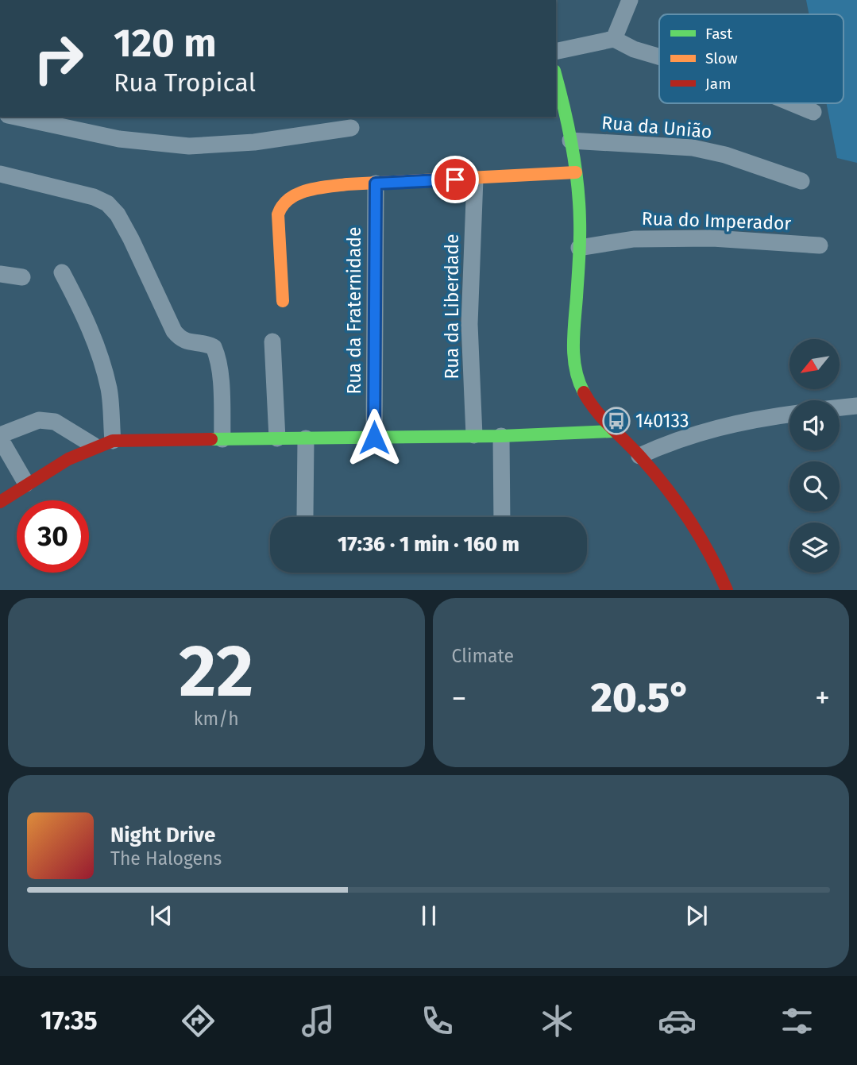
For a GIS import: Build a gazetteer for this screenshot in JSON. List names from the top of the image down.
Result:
{
  "streets": {
    "street": [
      "Rua da União",
      "Rua do Imperador",
      "Rua da Liberdade",
      "Rua da Fraternidade"
    ]
  },
  "places": {
    "bus stop": ["140133"]
  },
  "legend": ["Fast", "Slow", "Jam"],
  "north": "bottom left",
  "page": {
    "turn": ["120 m", "Rua Tropical"],
    "limit": "30",
    "trip": "17:36 · 1 min · 160 m",
    "tile": [
      ["22", "km/h"],
      "Climate"
    ],
    "heat": ["−", "20.5°", "+"],
    "song": ["Night Drive", "The Halogens"],
    "tabs": "17:35"
  }
}
